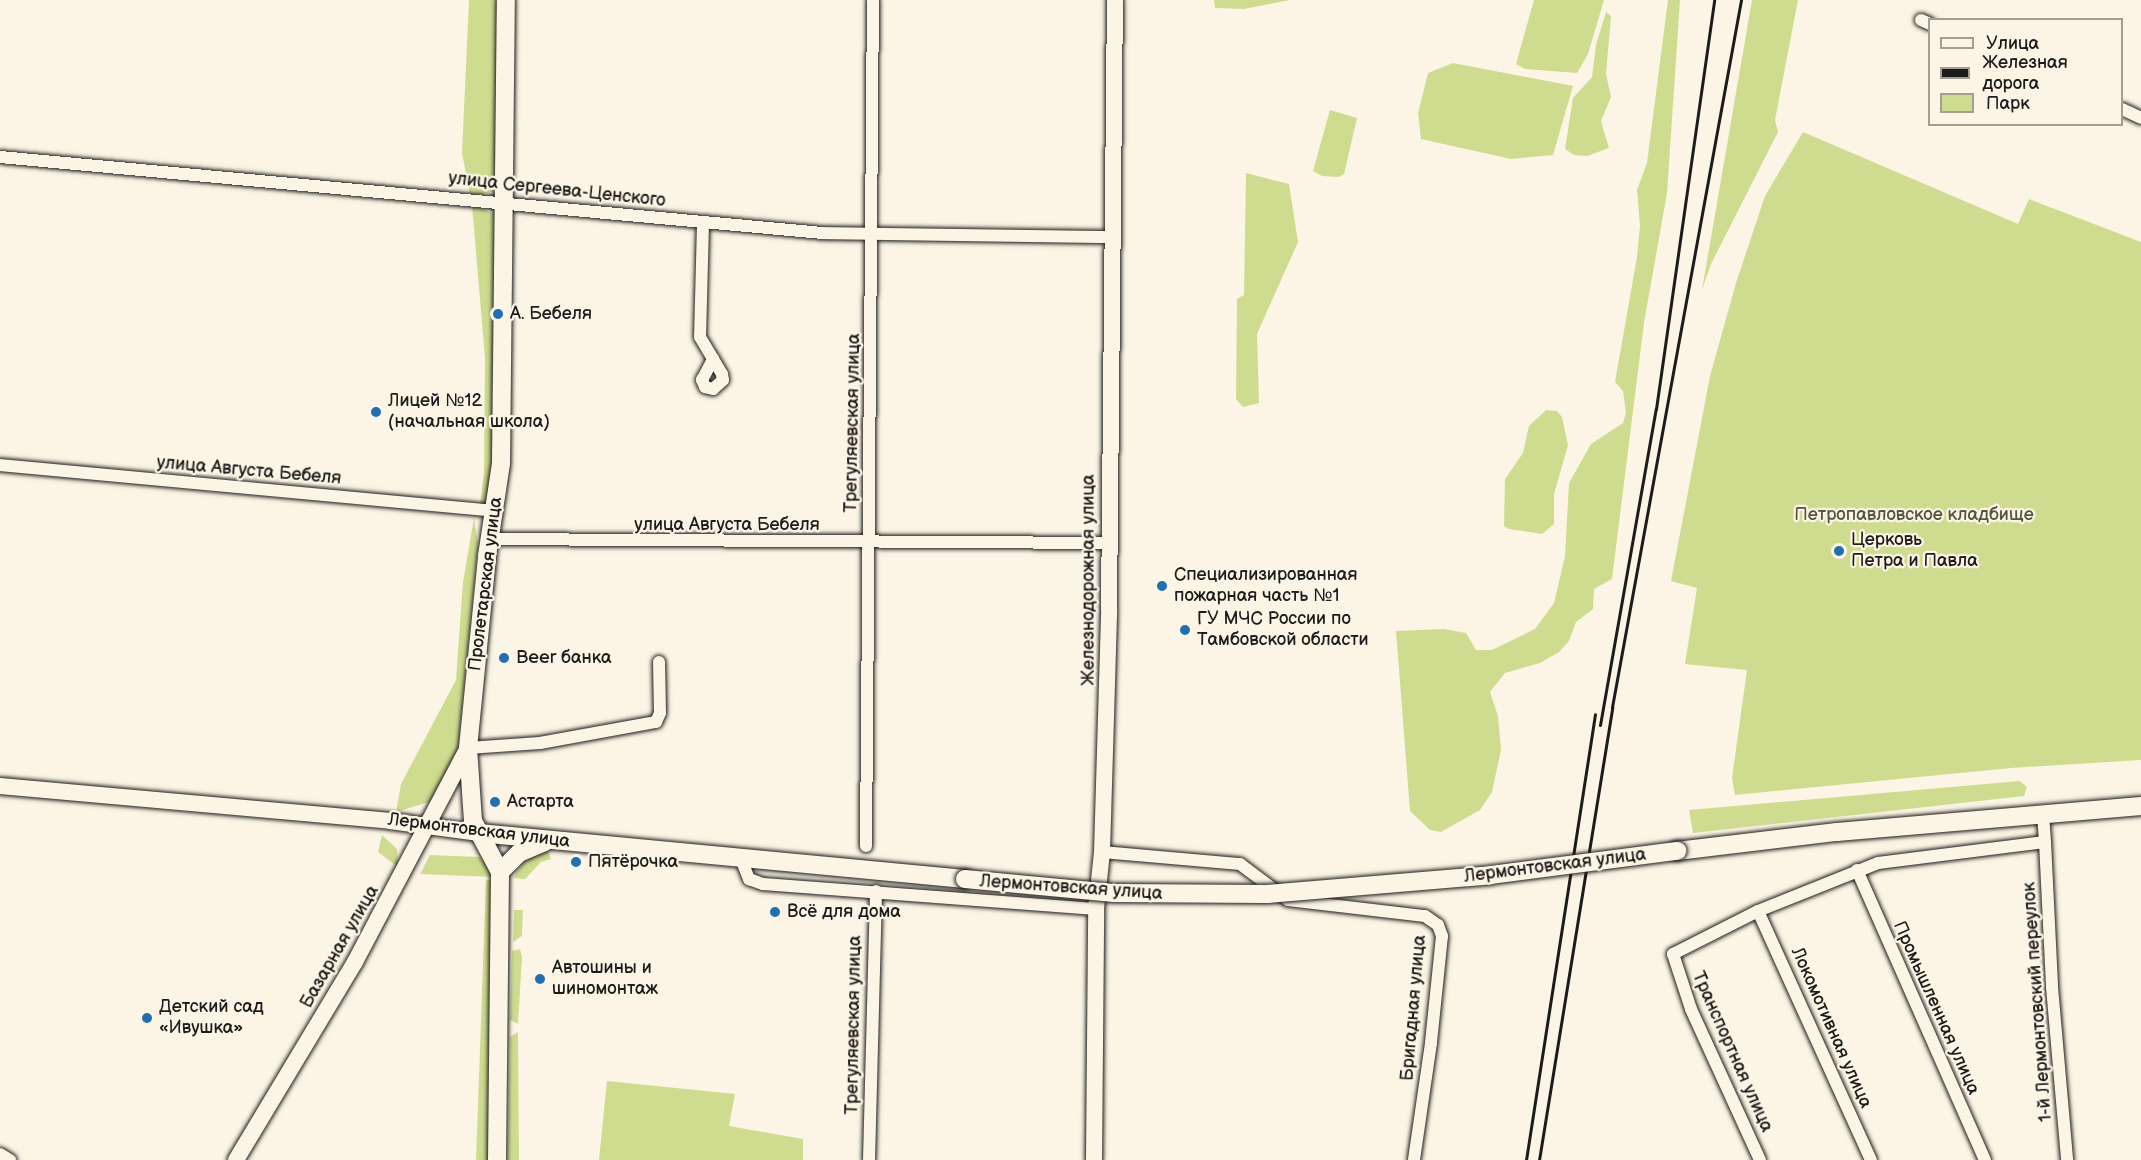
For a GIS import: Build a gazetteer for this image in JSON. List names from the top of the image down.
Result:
{
  "streets": {
    "main road": ["Пролетарская улица", "Лермонтовская улица"],
    "street": [
      "улица Сергеева-Ценского",
      "Трегуляевская улица",
      "улица Августа Бебеля",
      "Железнодорожная улица",
      "Базарная улица",
      "1-й Лермонтовский переулок",
      "Бригадная улица",
      "Промышленная улица",
      "Локомотивная улица",
      "Транспортная улица"
    ]
  },
  "crossings": [
    ["улица Сергеева-Ценского", "Трегуляевская улица"],
    ["улица Сергеева-Ценского", "Железнодорожная улица"],
    ["улица Сергеева-Ценского", "Пролетарская улица"],
    ["Трегуляевская улица", "улица Августа Бебеля"],
    ["улица Августа Бебеля", "Железнодорожная улица"],
    ["улица Августа Бебеля", "Пролетарская улица"],
    ["Железнодорожная улица", "Бригадная улица"],
    ["Пролетарская улица", "Лермонтовская улица"],
    ["Пролетарская улица", "Базарная улица"],
    ["Лермонтовская улица", "Базарная улица"],
    ["Лермонтовская улица", "1-й Лермонтовский переулок"],
    ["Локомотивная улица", "Транспортная улица"]
  ],
  "parks": ["Петропавловское кладбище"],
  "places": [
    "А. Бебеля",
    "Лицей №12 (начальная школа)",
    "Церковь Петра и Павла",
    "Специализированная пожарная часть №1",
    "ГУ МЧС России по Тамбовской области",
    "Beer банка",
    "Астарта",
    "Пятёрочка",
    "Всё для дома",
    "Автошины и шиномонтаж",
    "Детский сад «Ивушка»"
  ],
  "legend": ["Улица", "Железная дорога", "Парк"]
}
